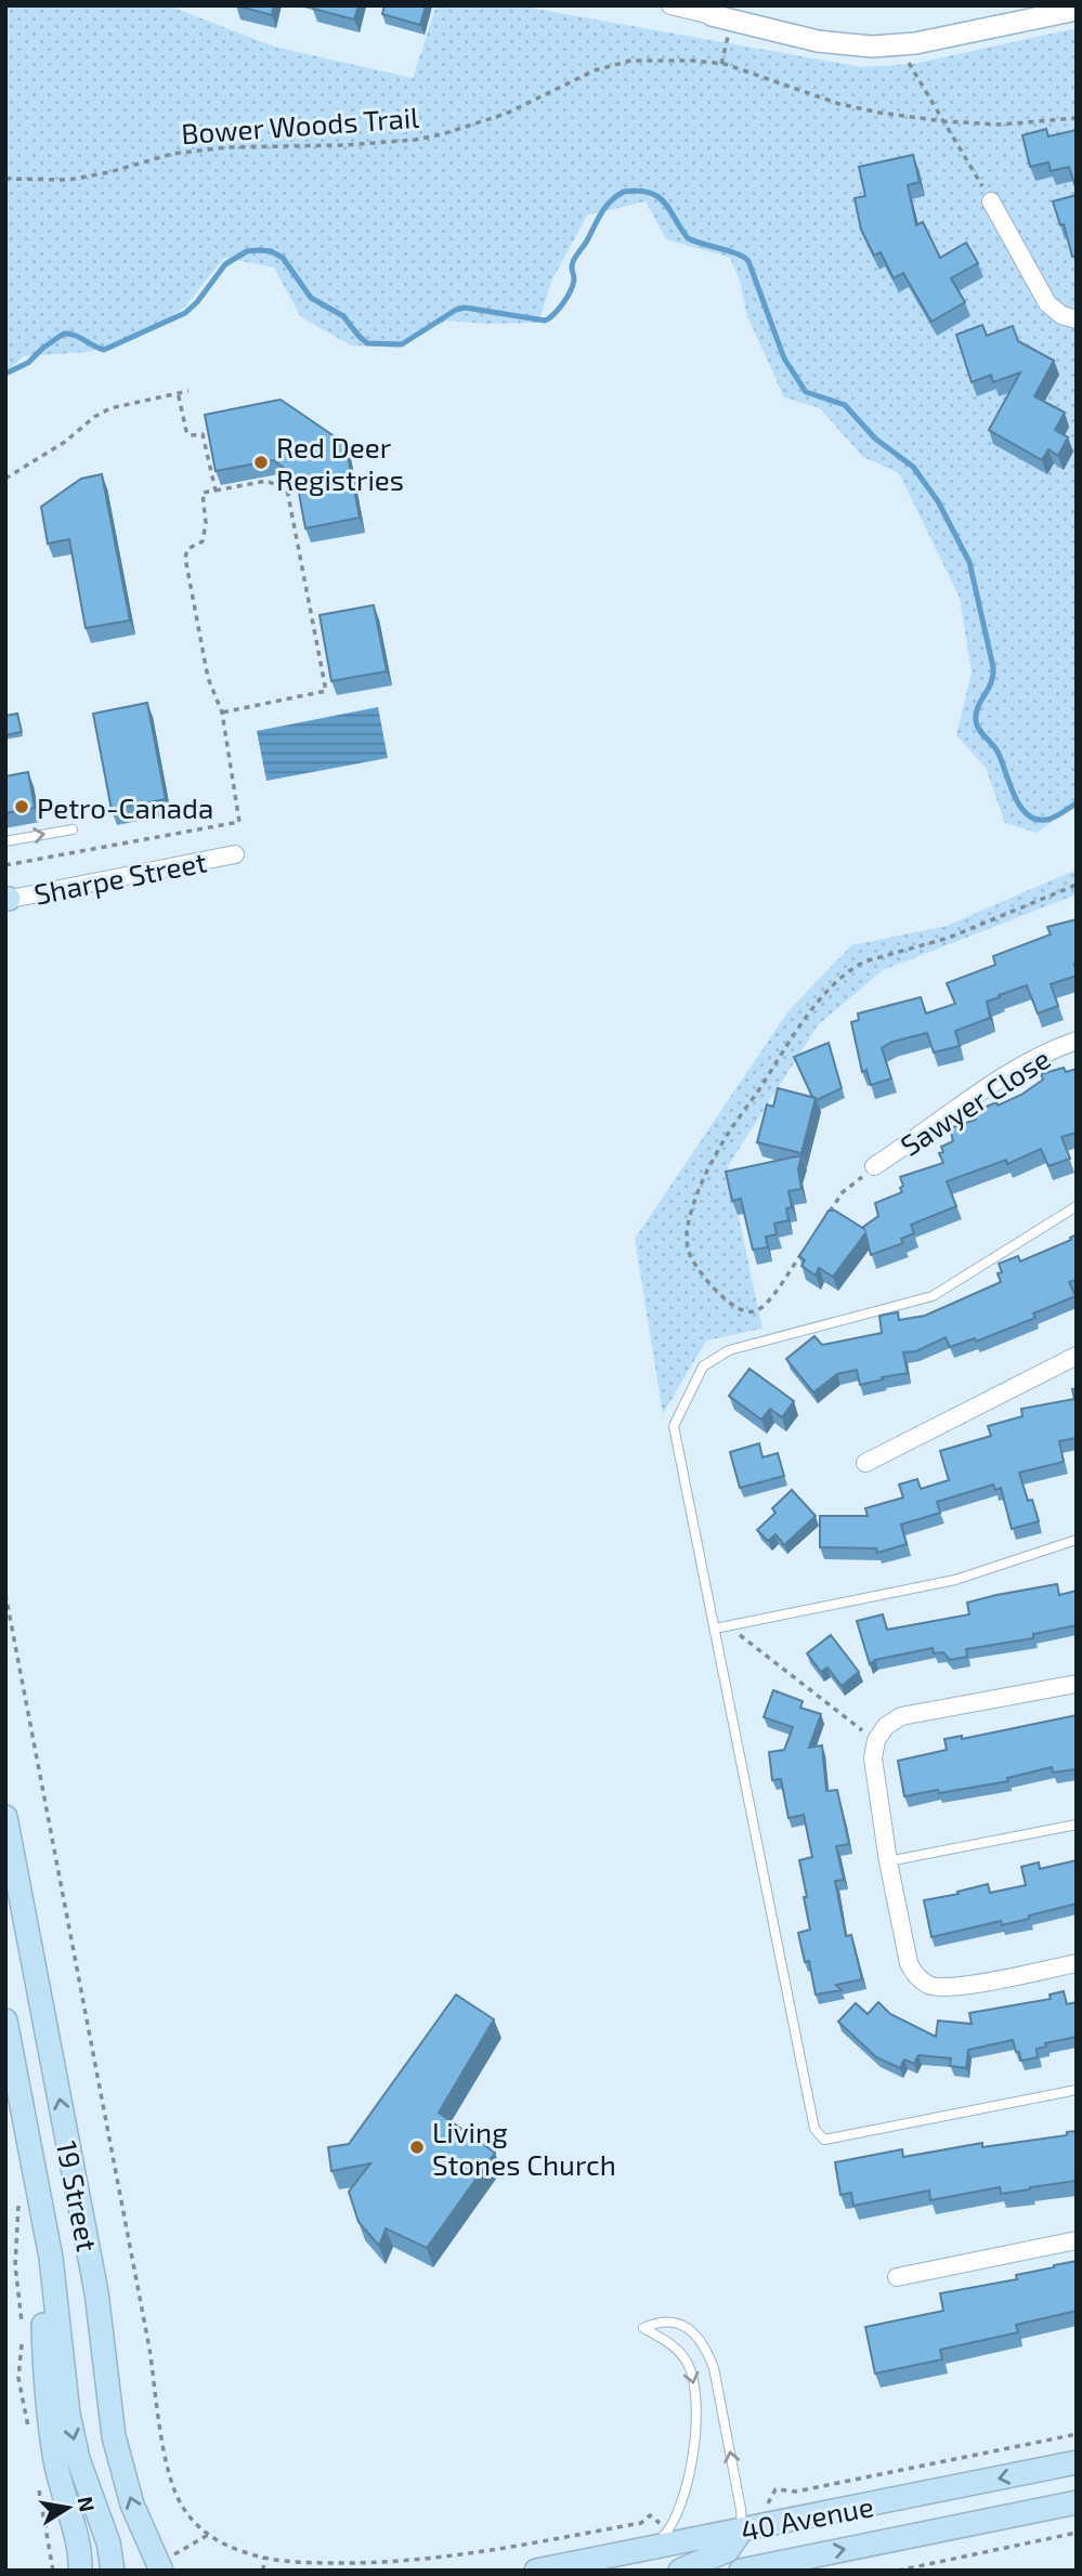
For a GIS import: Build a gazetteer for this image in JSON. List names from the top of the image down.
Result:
{
  "streets": {
    "main road": ["19 Street", "40 Avenue"],
    "street": ["Sharpe Street", "Sawyer Close"],
    "path": ["Bower Woods Trail"]
  },
  "places": ["Red Deer Registries", "Petro-Canada", "Living Stones Church"],
  "north": "right"
}
